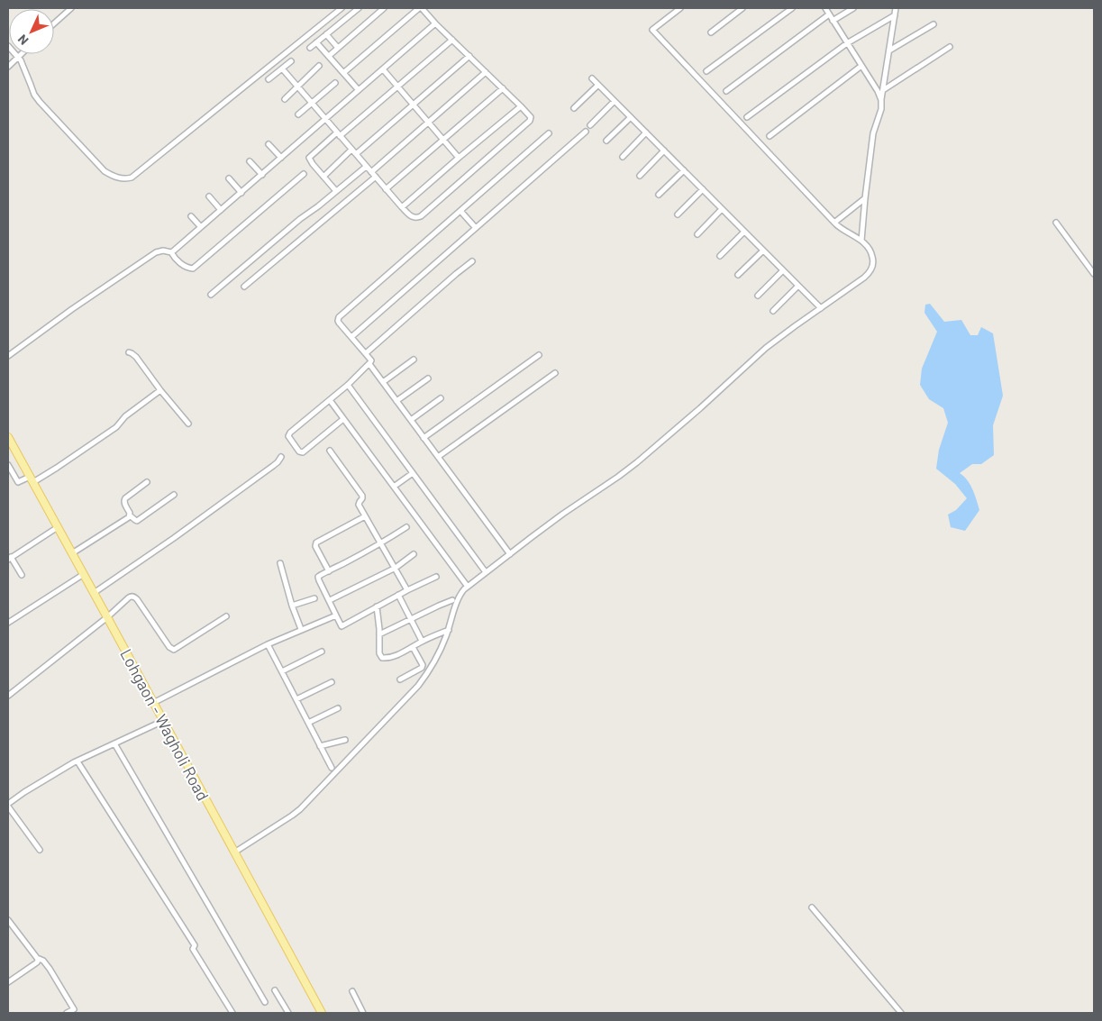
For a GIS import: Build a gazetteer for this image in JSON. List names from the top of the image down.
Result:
{
  "streets": {
    "main road": ["Lohgaon - Wagholi Road"]
  },
  "north": "bottom left"
}
